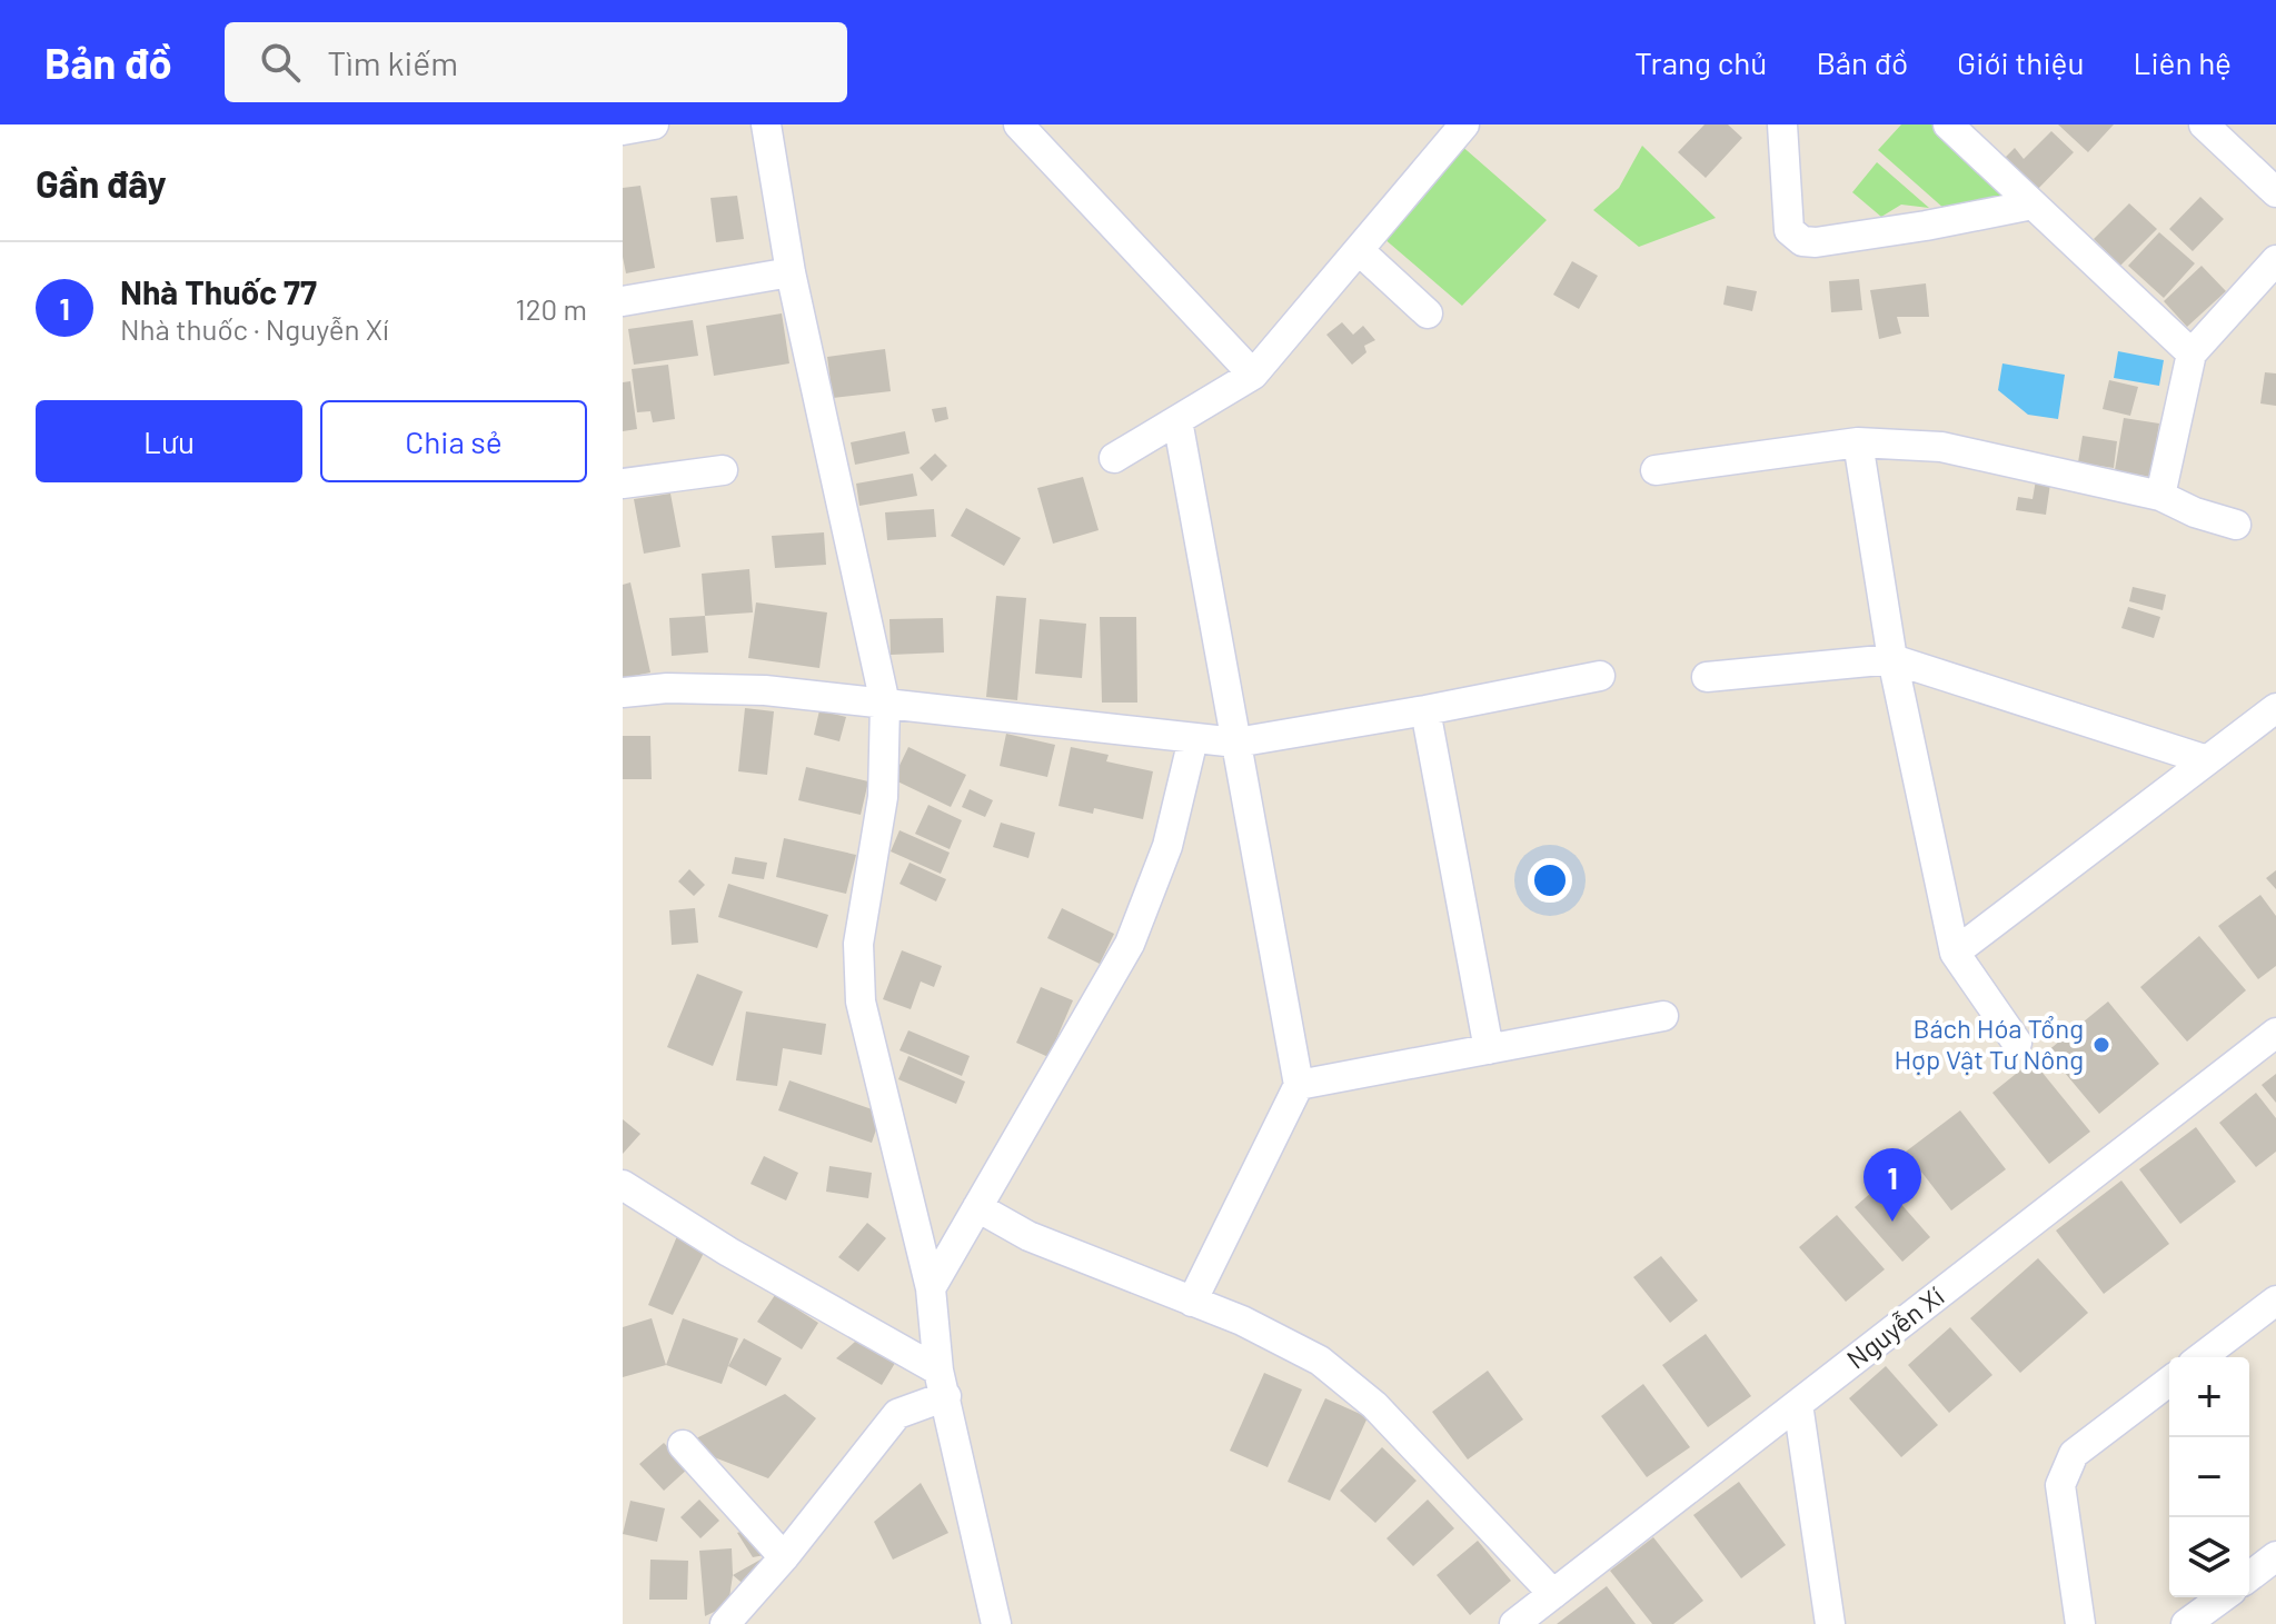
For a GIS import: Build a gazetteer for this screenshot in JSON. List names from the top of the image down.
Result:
{
  "streets": {
    "street": ["Nguyễn Xí"]
  },
  "places": ["Bách Hóa Tổng Hợp Vật Tư Nông"],
  "page": {
    "header": "Bản đồ",
    "search": "Tìm kiếm",
    "nav": [
      "Trang chủ",
      "Bản đồ",
      "Giới thiệu",
      "Liên hệ"
    ],
    "heading": "Gần đây",
    "list": [
      {
        "mark": "1",
        "name": "Nhà Thuốc 77",
        "note": "Nhà thuốc · Nguyễn Xí",
        "value": "120 m"
      }
    ],
    "buttons": ["Lưu", "Chia sẻ"],
    "pins": "1",
    "map_buttons": ["+", "−"]
  }
}
